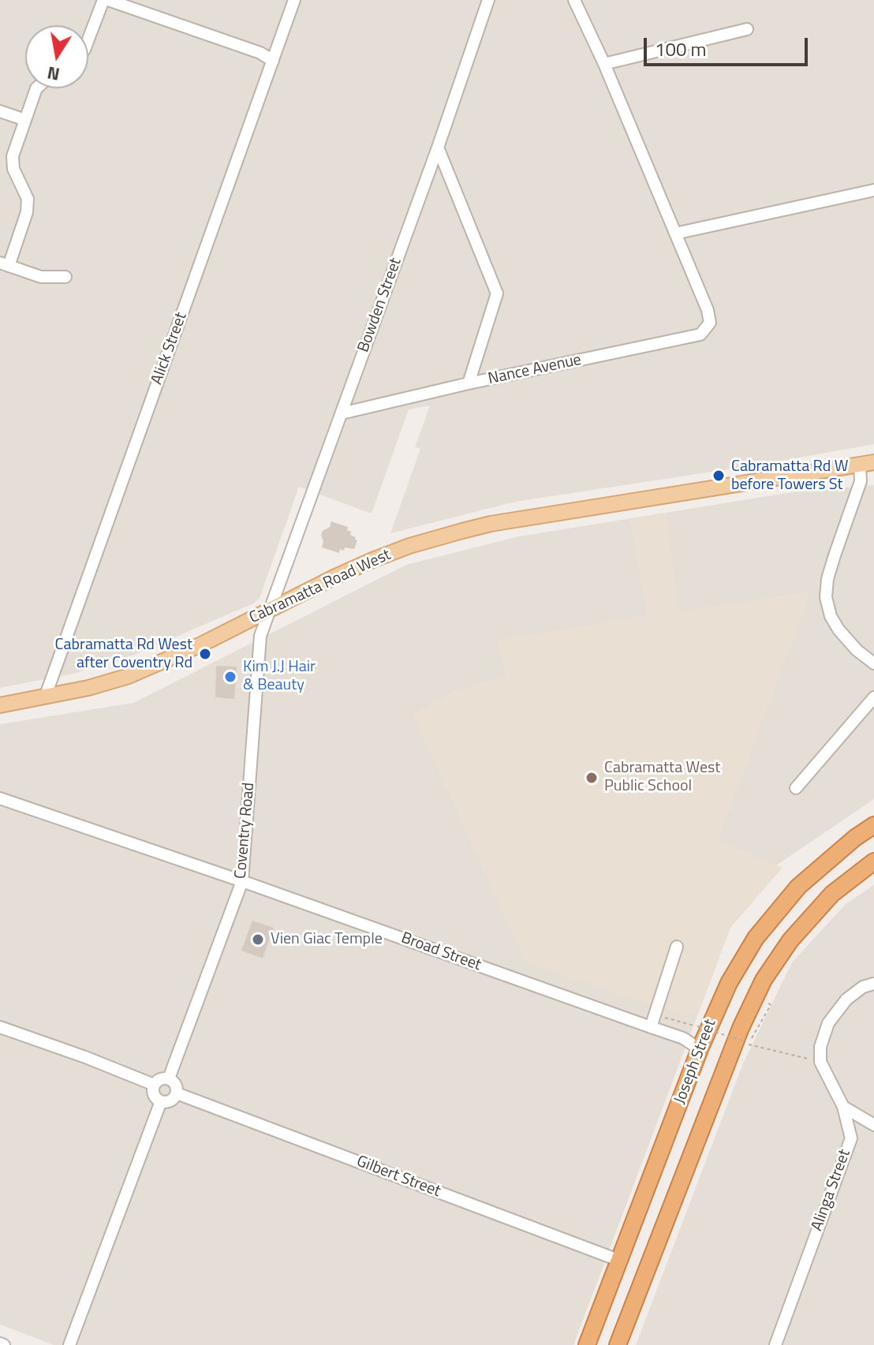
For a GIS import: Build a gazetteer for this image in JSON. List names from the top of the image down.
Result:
{
  "streets": {
    "highway": ["Joseph Street"],
    "main road": ["Cabramatta Road West"],
    "street": [
      "Bowden Street",
      "Alick Street",
      "Nance Avenue",
      "Coventry Road",
      "Broad Street",
      "Gilbert Street",
      "Alinga Street"
    ]
  },
  "crossings": [
    ["Bowden Street", "Nance Avenue"],
    ["Bowden Street", "Cabramatta Road West"],
    ["Bowden Street", "Coventry Road"],
    ["Alick Street", "Cabramatta Road West"],
    ["Cabramatta Road West", "Coventry Road"],
    ["Coventry Road", "Broad Street"],
    ["Coventry Road", "Gilbert Street"],
    ["Broad Street", "Joseph Street"],
    ["Joseph Street", "Gilbert Street"]
  ],
  "places": [
    "Cabramatta Rd W before Towers St",
    "Cabramatta Rd West after Coventry Rd",
    "Kim J.J Hair & Beauty",
    "Cabramatta West Public School",
    "Vien Giac Temple"
  ],
  "scale_bar": "100 m",
  "north": "bottom"
}
